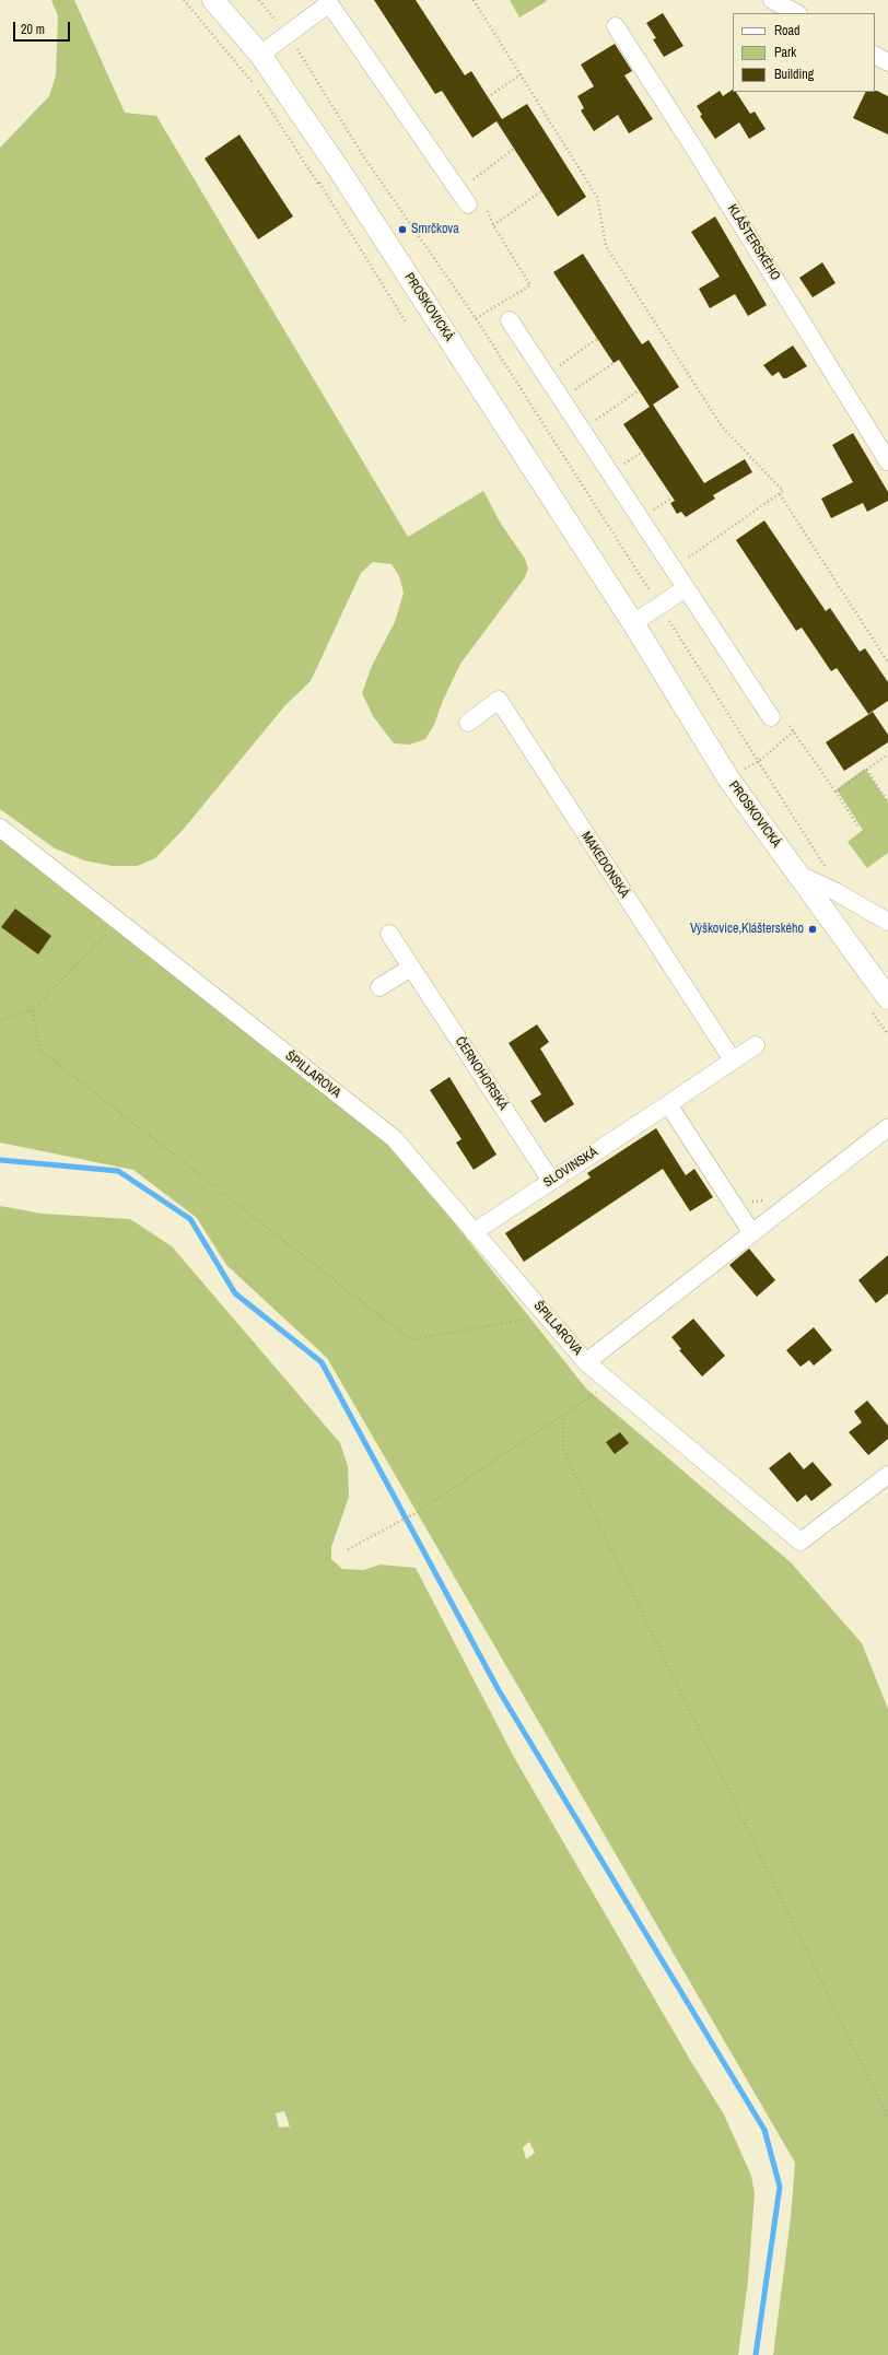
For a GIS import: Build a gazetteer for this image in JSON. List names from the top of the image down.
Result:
{
  "streets": {
    "street": [
      "KLÁŠTERSKÉHO",
      "PROSKOVICKÁ",
      "MAKEDONSKÁ",
      "ČERNOHORSKÁ",
      "ŠPILLAROVA",
      "SLOVINSKÁ"
    ]
  },
  "crossings": [
    ["MAKEDONSKÁ", "SLOVINSKÁ"],
    ["ČERNOHORSKÁ", "SLOVINSKÁ"],
    ["ŠPILLAROVA", "SLOVINSKÁ"]
  ],
  "places": ["Smrčkova", "Výškovice,Klášterského"],
  "legend": ["Road", "Park", "Building"],
  "scale_bar": "20 m"
}
